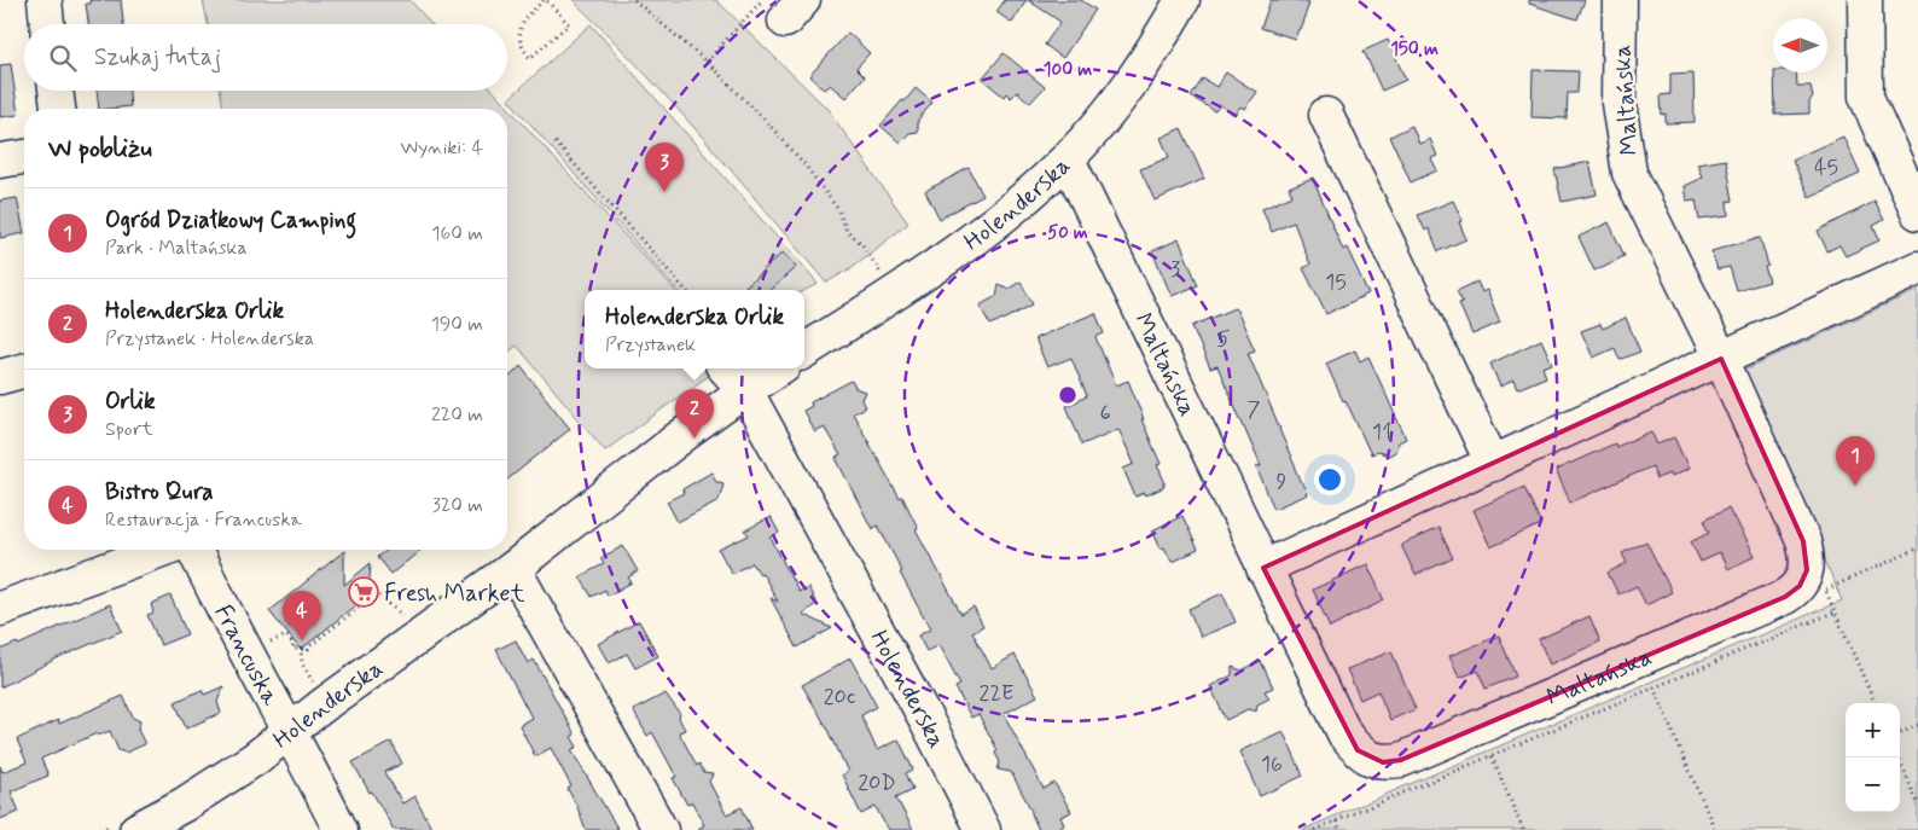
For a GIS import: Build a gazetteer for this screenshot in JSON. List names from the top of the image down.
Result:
{
  "streets": {
    "street": ["Maltańska", "Holenderska", "Francuska"]
  },
  "crossings": [
    ["Maltańska", "Holenderska"],
    ["Holenderska", "Francuska"]
  ],
  "places": {
    "supermarket": ["Fresh Market"]
  },
  "house_numbers": [
    "45",
    "3",
    "15",
    "5",
    "7",
    "6",
    "11",
    "9",
    "22E",
    "20c",
    "16",
    "20D"
  ],
  "north": "left",
  "page": {
    "search": "Szukaj tutaj",
    "heading": ["W pobliżu", "Wyniki: 4"],
    "pins": [
      "3",
      "2",
      "1",
      "4"
    ],
    "list": [
      {
        "mark": "1",
        "name": "Ogród Działkowy Camping",
        "note": "Park · Maltańska",
        "value": "160 m"
      },
      {
        "mark": "2",
        "name": "Holenderska Orlik",
        "note": "Przystanek · Holenderska",
        "value": "190 m"
      },
      {
        "mark": "3",
        "name": "Orlik",
        "note": "Sport",
        "value": "220 m"
      },
      {
        "mark": "4",
        "name": "Bistro Qura",
        "note": "Restauracja · Francuska",
        "value": "320 m"
      }
    ],
    "popup": ["Holenderska Orlik", "Przystanek"],
    "map_buttons": ["+", "−"]
  },
  "rings": ["150 m", "100 m", "50 m"]
}
